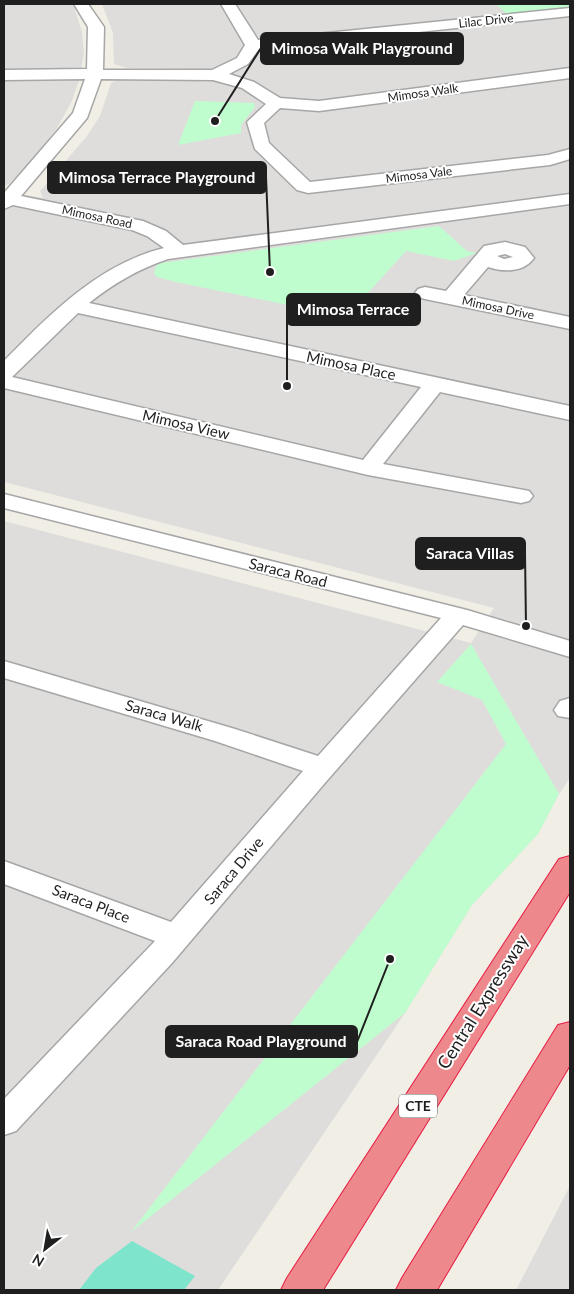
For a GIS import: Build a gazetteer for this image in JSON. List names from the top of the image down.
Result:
{
  "streets": {
    "highway": ["Central Expressway", "CTE"],
    "street": [
      "Lilac Drive",
      "Mimosa Walk",
      "Mimosa Vale",
      "Mimosa Road",
      "Mimosa Drive",
      "Mimosa Place",
      "Mimosa View",
      "Saraca Road",
      "Saraca Walk",
      "Saraca Drive",
      "Saraca Place"
    ]
  },
  "crossings": [
    ["Mimosa Walk", "Mimosa Vale"],
    ["Mimosa Walk", "Mimosa Road"],
    ["Saraca Road", "Saraca Drive"],
    ["Saraca Walk", "Saraca Drive"],
    ["Saraca Drive", "Saraca Place"]
  ],
  "places": [
    "Mimosa Walk Playground",
    "Mimosa Terrace Playground",
    "Mimosa Terrace",
    "Saraca Villas",
    "Saraca Road Playground"
  ],
  "north": "bottom left"
}
